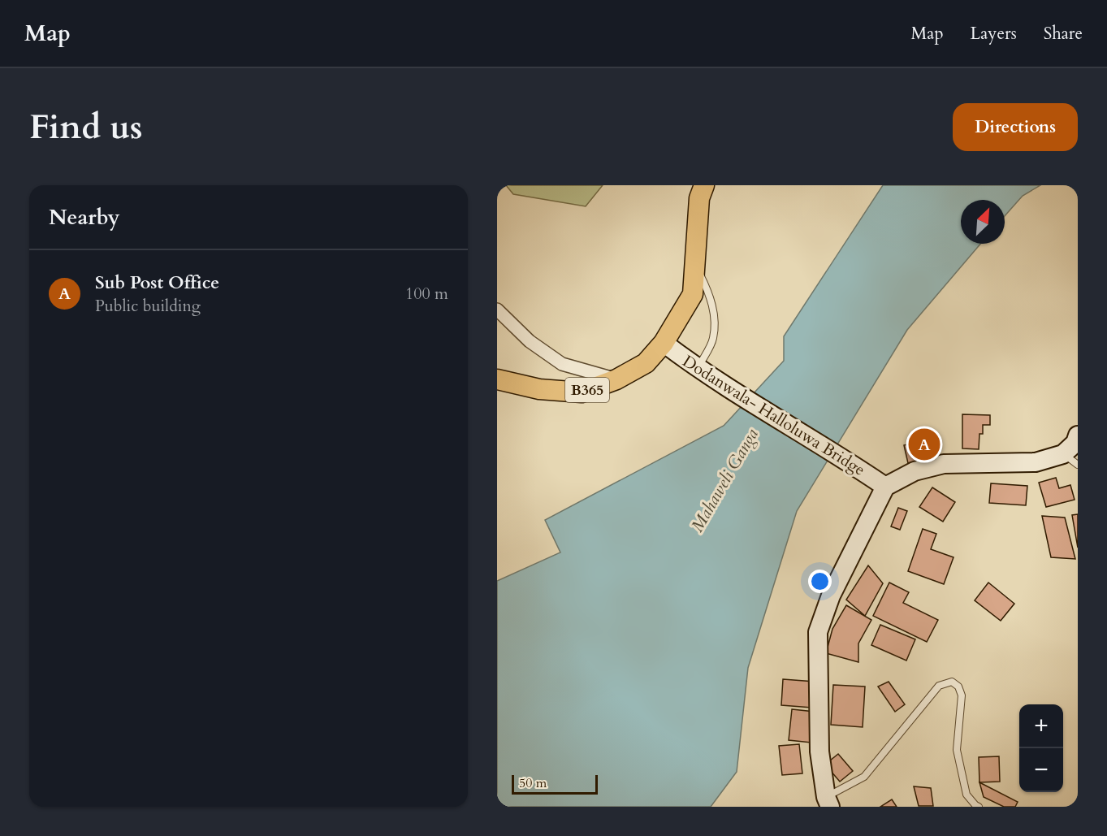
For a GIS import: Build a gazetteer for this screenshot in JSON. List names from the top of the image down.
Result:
{
  "streets": {
    "main road": ["B365"],
    "street": ["Dodanwala- Halloluwa Bridge"]
  },
  "crossings": [
    ["B365", "Dodanwala- Halloluwa Bridge"]
  ],
  "water": ["Mahaweli Ganga"],
  "scale_bar": "50 m",
  "north": "top right",
  "page": {
    "header": "Map",
    "nav": ["Map", "Layers", "Share"],
    "buttons": "Directions",
    "title": "Find us",
    "heading": "Nearby",
    "list": [
      {
        "mark": "A",
        "name": "Sub Post Office",
        "note": "Public building",
        "value": "100 m"
      }
    ],
    "pins": "A",
    "map_buttons": ["+", "−"],
    "scale": "50 m"
  }
}
